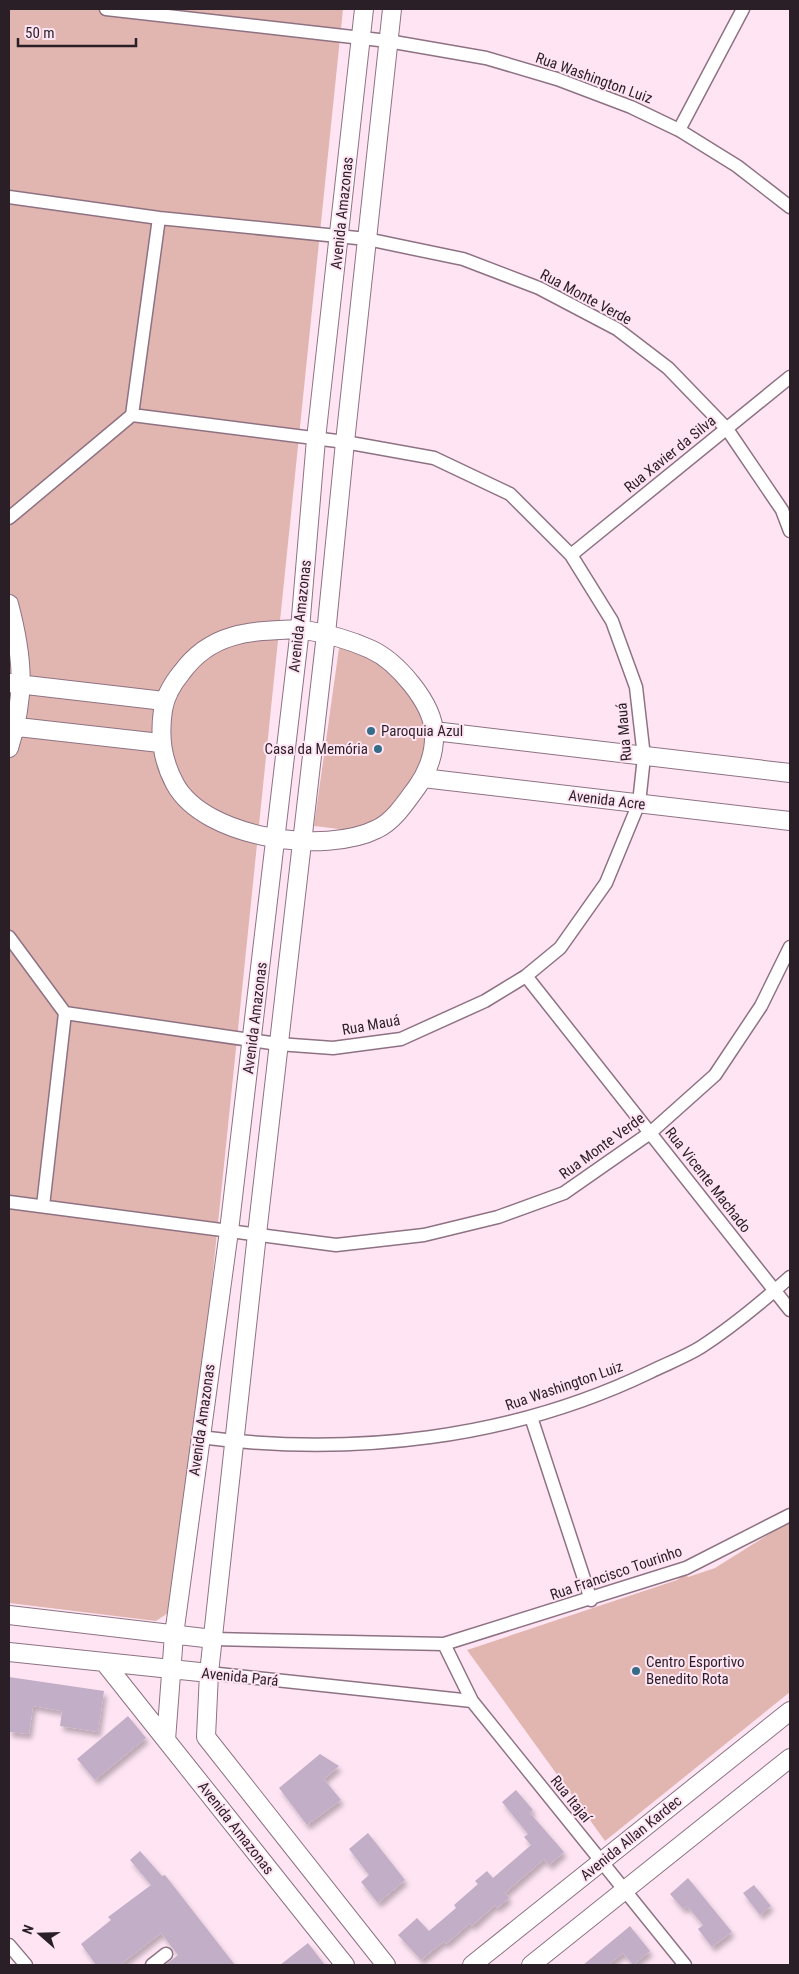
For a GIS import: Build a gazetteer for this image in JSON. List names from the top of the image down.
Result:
{
  "streets": {
    "main road": [
      "Avenida Amazonas",
      "Avenida Acre",
      "Avenida Pará",
      "Avenida Allan Kardec"
    ],
    "street": [
      "Rua Washington Luiz",
      "Rua Monte Verde",
      "Rua Xavier da Silva",
      "Rua Mauá",
      "Rua Vicente Machado",
      "Rua Francisco Tourinho",
      "Rua Itajaí"
    ]
  },
  "crossings": [
    ["Rua Washington Luiz", "Avenida Amazonas"],
    ["Rua Washington Luiz", "Rua Vicente Machado"],
    ["Avenida Amazonas", "Rua Monte Verde"],
    ["Avenida Amazonas", "Rua Mauá"],
    ["Avenida Amazonas", "Avenida Pará"],
    ["Rua Monte Verde", "Rua Xavier da Silva"],
    ["Rua Monte Verde", "Rua Vicente Machado"],
    ["Rua Xavier da Silva", "Rua Mauá"],
    ["Rua Mauá", "Avenida Acre"],
    ["Rua Mauá", "Rua Vicente Machado"],
    ["Rua Francisco Tourinho", "Rua Itajaí"],
    ["Avenida Pará", "Rua Itajaí"],
    ["Rua Itajaí", "Avenida Allan Kardec"]
  ],
  "places": ["Paroquia Azul", "Casa da Memória", "Centro Esportivo Benedito Rota"],
  "scale_bar": "50 m",
  "north": "left"
}
